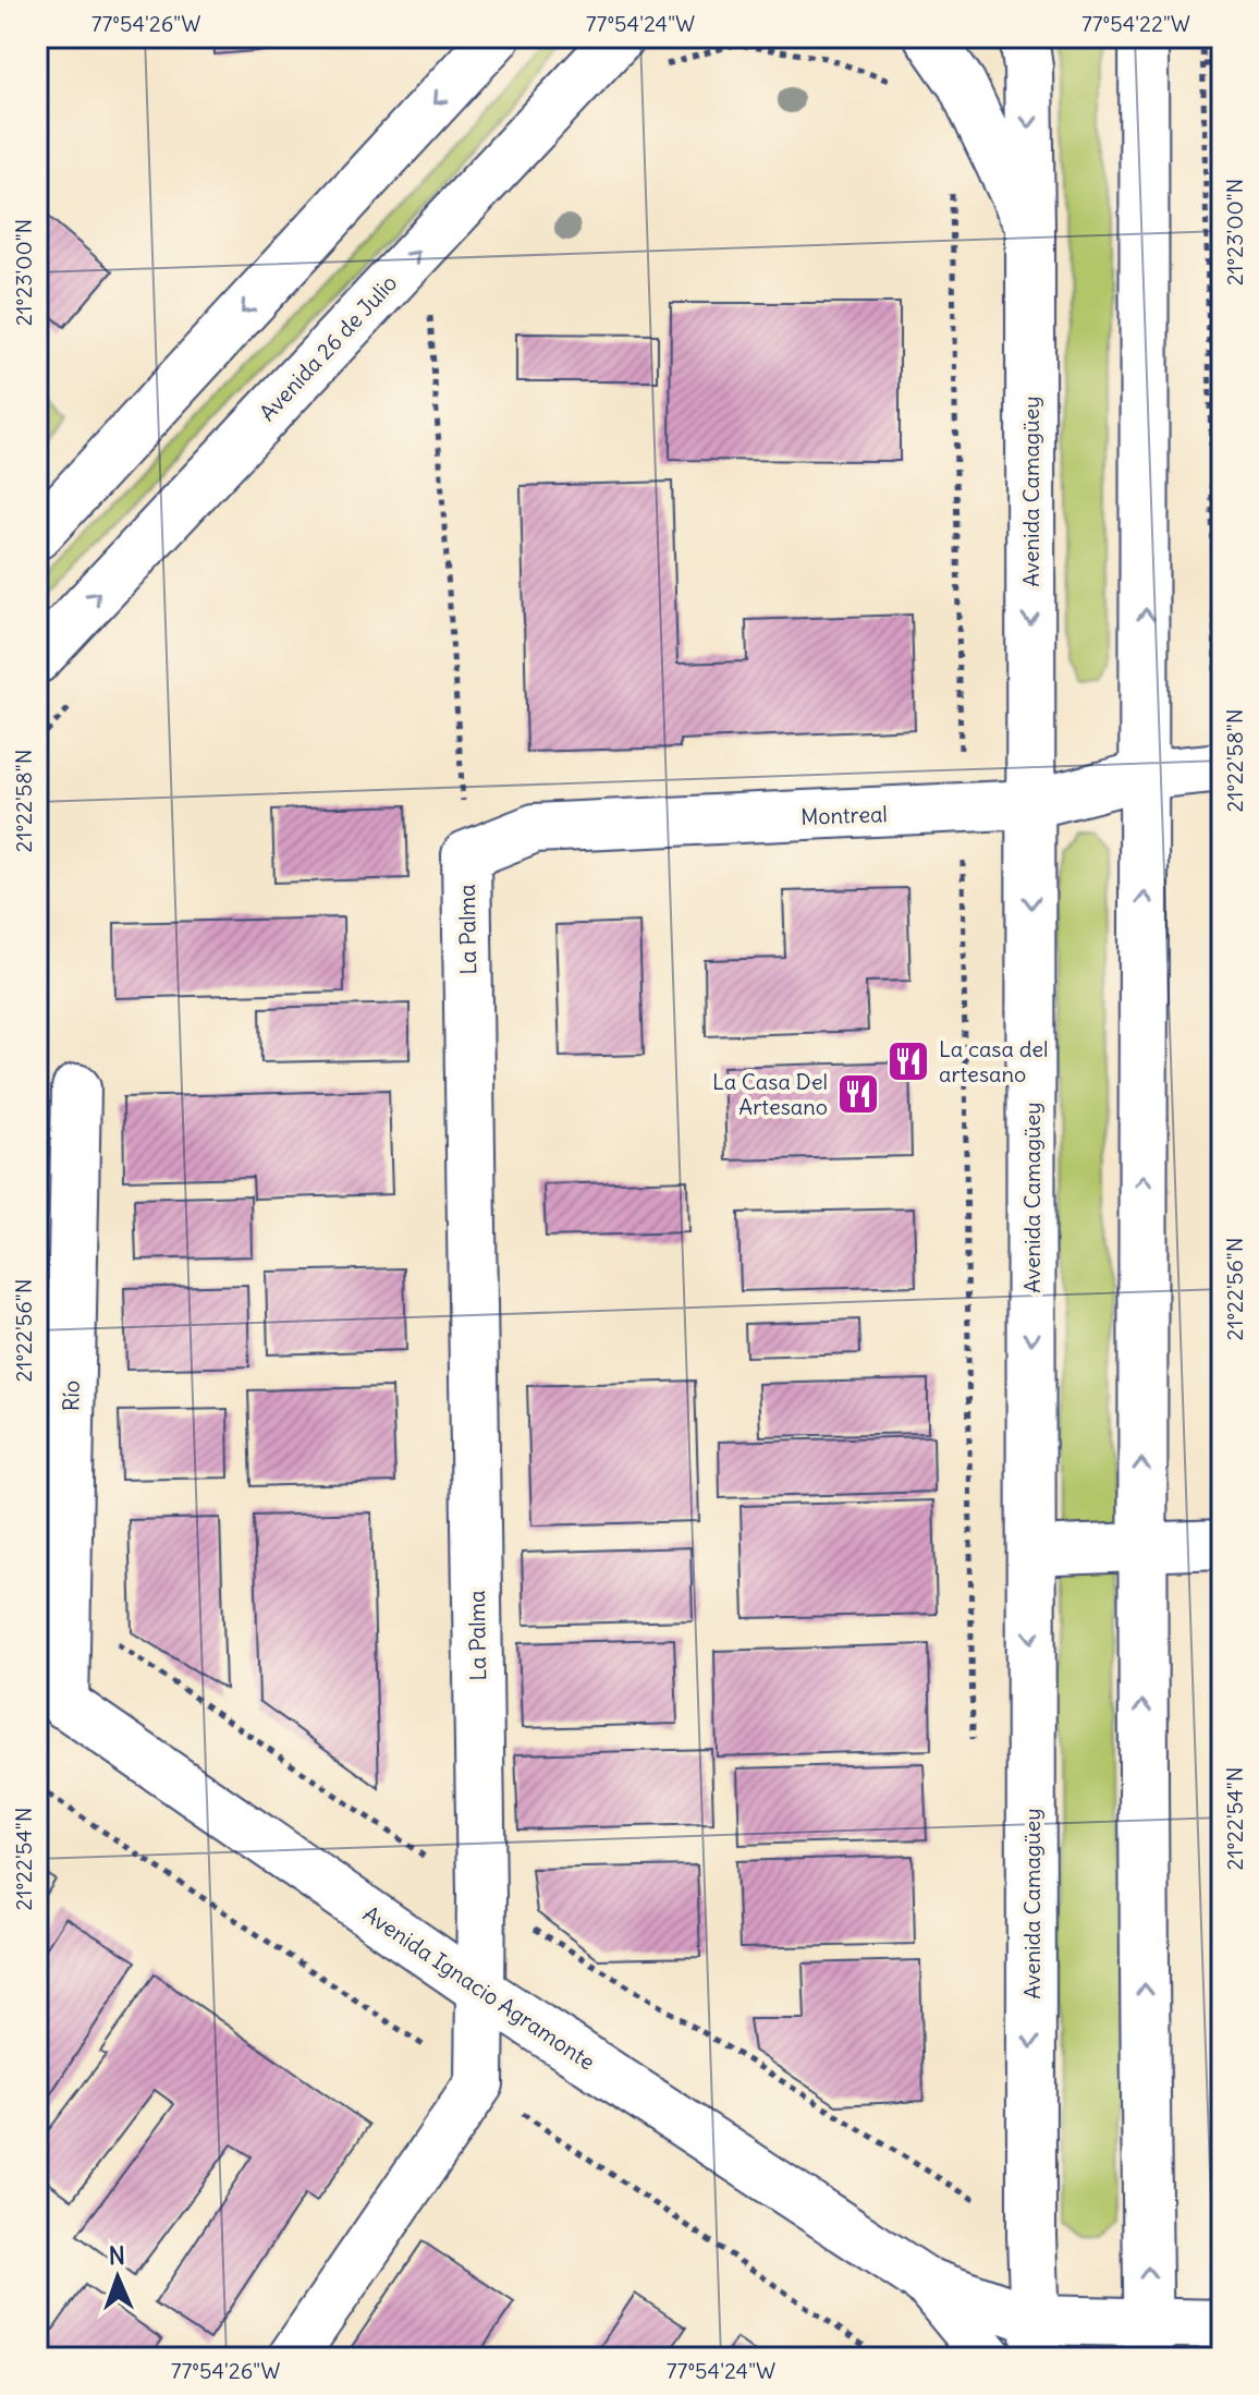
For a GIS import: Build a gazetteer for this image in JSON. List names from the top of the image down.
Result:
{
  "streets": {
    "main road": [
      "Avenida 26 de Julio",
      "Avenida Camagüey",
      "Montreal",
      "La Palma",
      "Río",
      "Avenida Ignacio Agramonte"
    ]
  },
  "crossings": [
    ["Avenida Camagüey", "Montreal"],
    ["Avenida Camagüey", "Avenida Ignacio Agramonte"],
    ["Montreal", "La Palma"],
    ["La Palma", "Avenida Ignacio Agramonte"],
    ["Río", "Avenida Ignacio Agramonte"]
  ],
  "places": {
    "restaurant": ["La casa del artesano", "La Casa Del Artesano"]
  },
  "north": "top",
  "coordinates": [
    "77°54'26\"W",
    "77°54'24\"W",
    "77°54'22\"W",
    "21°23'00\"N",
    "21°22'58\"N",
    "21°22'56\"N",
    "21°22'54\"N"
  ]
}
